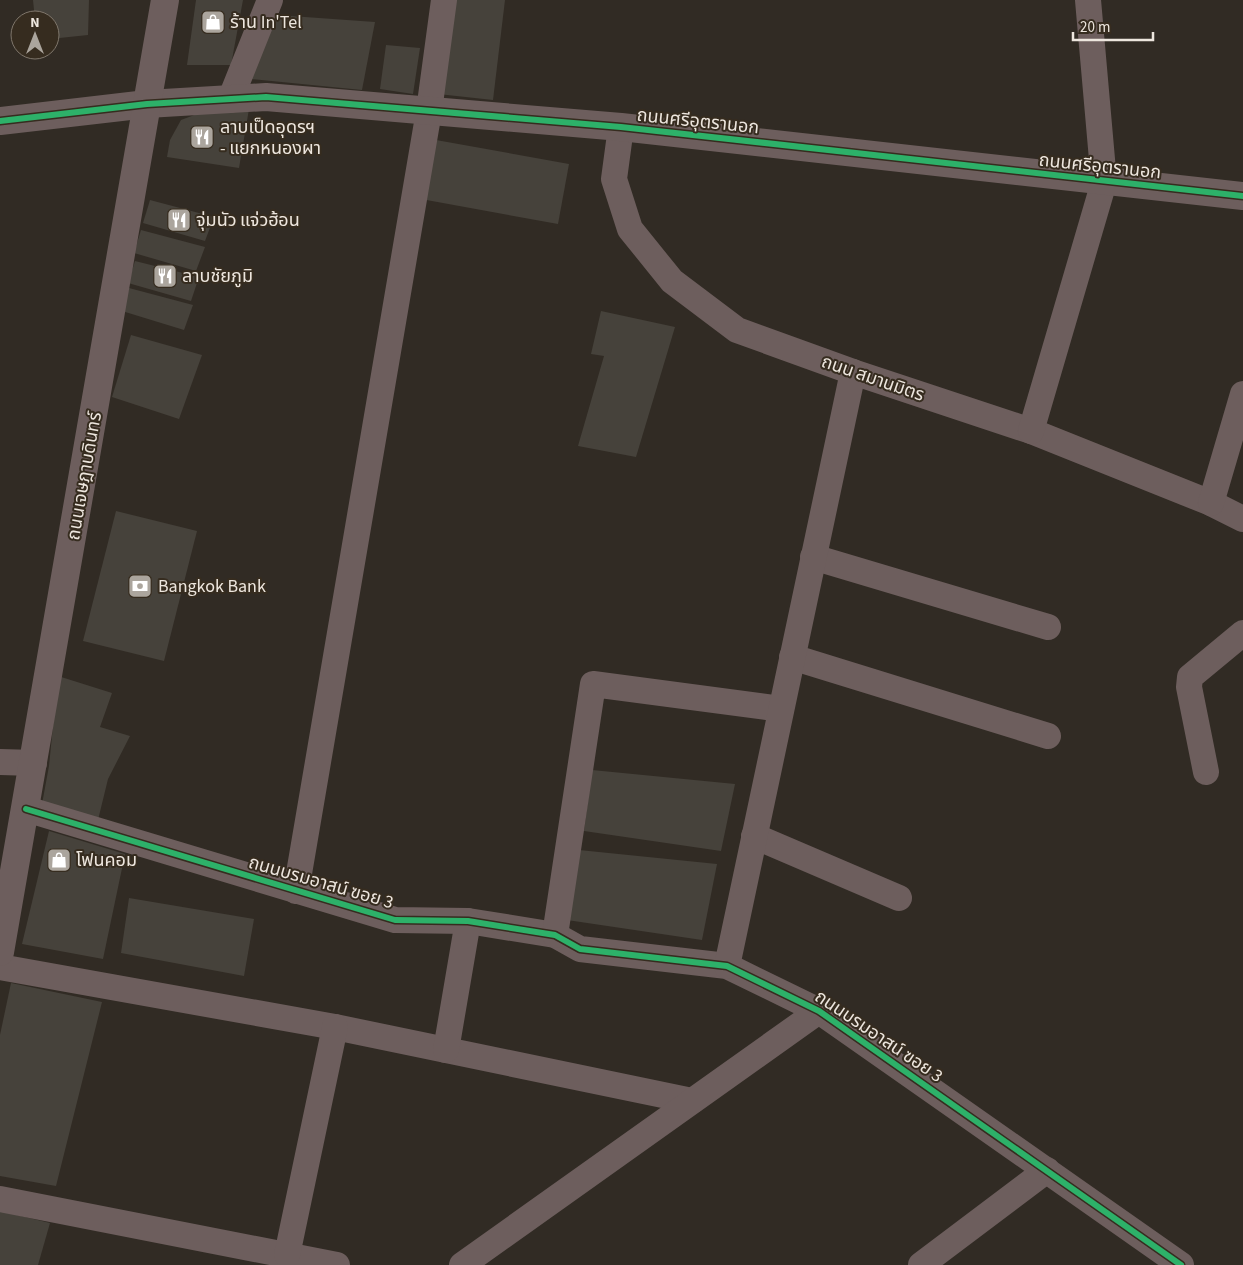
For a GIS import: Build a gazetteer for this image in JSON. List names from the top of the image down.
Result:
{
  "streets": {
    "street": [
      "ถนนศรีอุตรานอก",
      "ถนน สมานมิตร",
      "ถนนเจษฎาบดินทร์",
      "ถนนบรมอาสน์ ฃอย 3"
    ]
  },
  "crossings": [
    ["ถนนศรีอุตรานอก", "ถนน สมานมิตร"],
    ["ถนนศรีอุตรานอก", "ถนนเจษฎาบดินทร์"],
    ["ถนนเจษฎาบดินทร์", "ถนนบรมอาสน์ ฃอย 3"]
  ],
  "places": {
    "shop": ["ร้าน In'Tel", "โฟนคอม"],
    "restaurant": ["ลาบเป็ดอุดรฯ - แยกหนองผา", "จุ่มนัว แจ่วฮ้อน", "ลาบชัยภูมิ"],
    "bank": ["Bangkok Bank"]
  },
  "scale_bar": "20 m",
  "north": "top"
}
